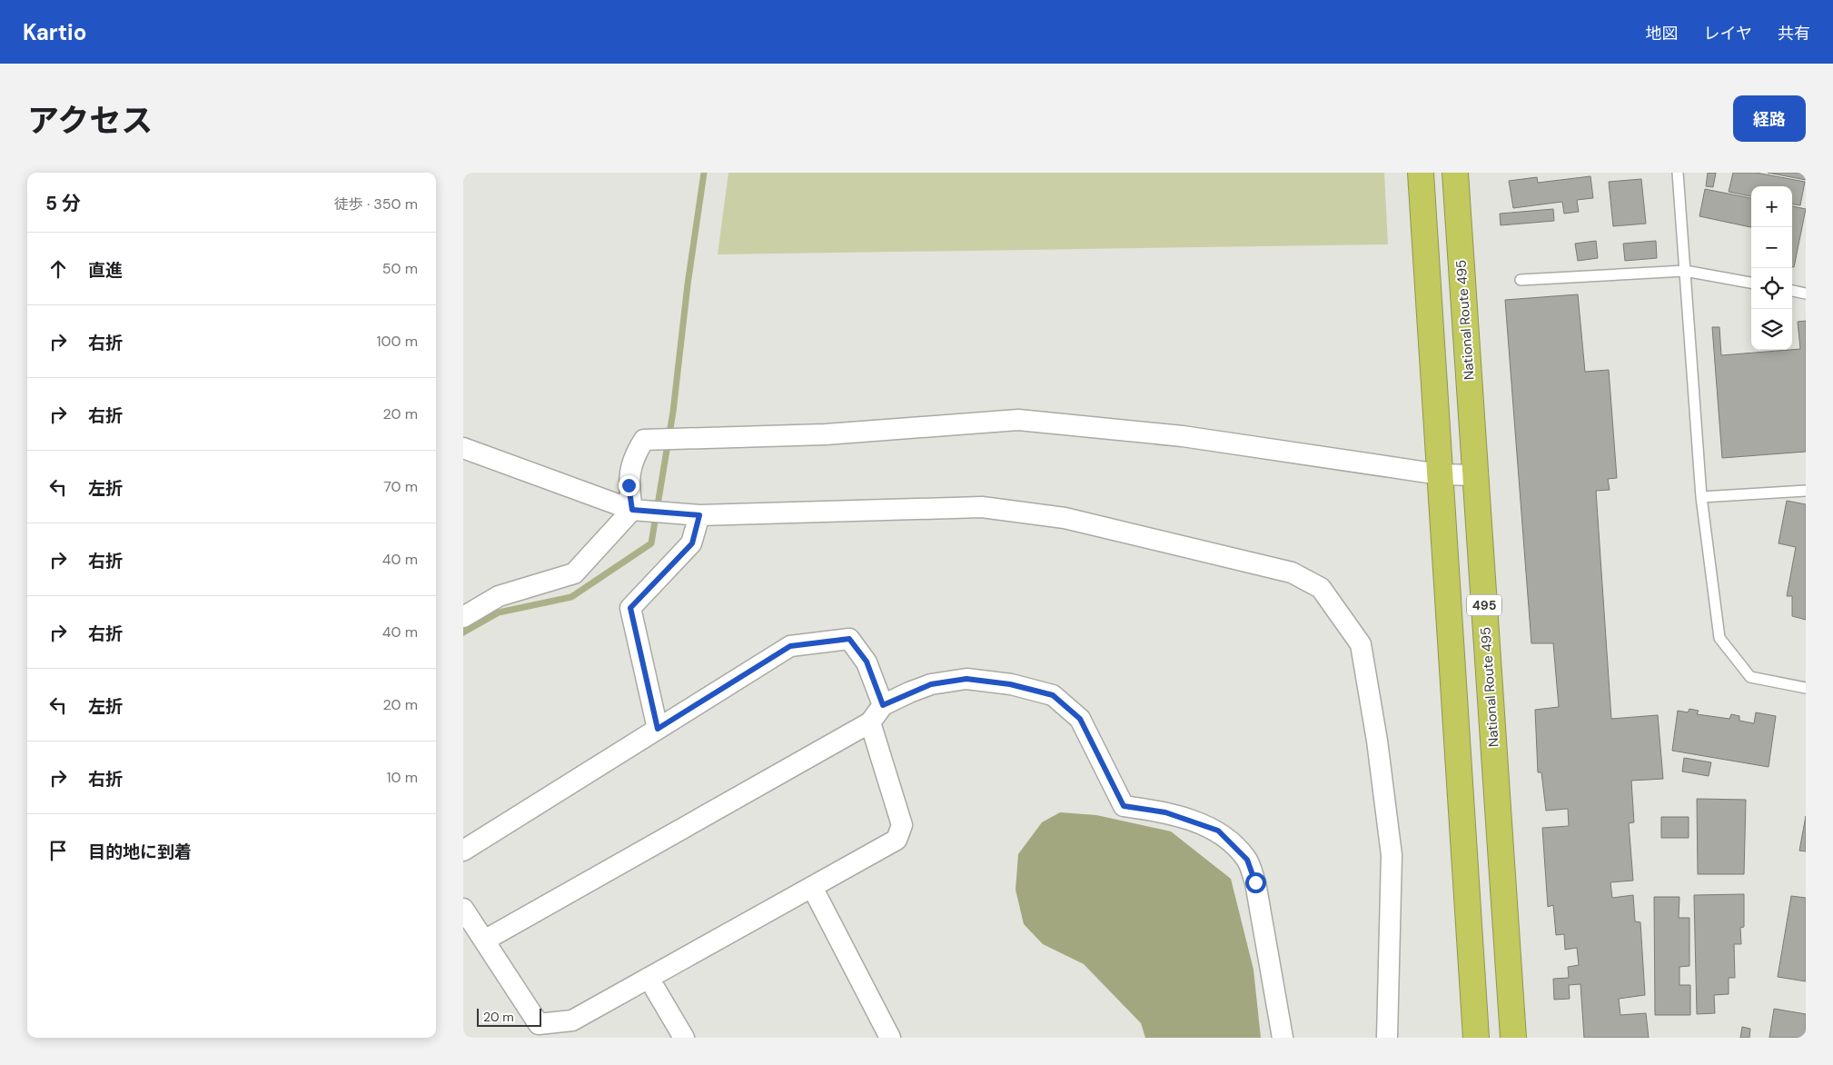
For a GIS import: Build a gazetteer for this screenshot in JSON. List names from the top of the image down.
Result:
{
  "streets": {
    "highway": ["National Route 495", "495"]
  },
  "scale_bar": "20 m",
  "page": {
    "header": "Kartio",
    "nav": ["地図", "レイヤ", "共有"],
    "title": "アクセス",
    "buttons": "経路",
    "heading": ["5 分", "徒歩 · 350 m"],
    "map_buttons": ["+", "−"],
    "list": [
      ["直進", "50 m"],
      ["右折", "100 m"],
      ["右折", "20 m"],
      ["左折", "70 m"],
      ["右折", "40 m"],
      ["右折", "40 m"],
      ["左折", "20 m"],
      ["右折", "10 m"],
      "目的地に到着"
    ],
    "scale": "20 m"
  }
}
